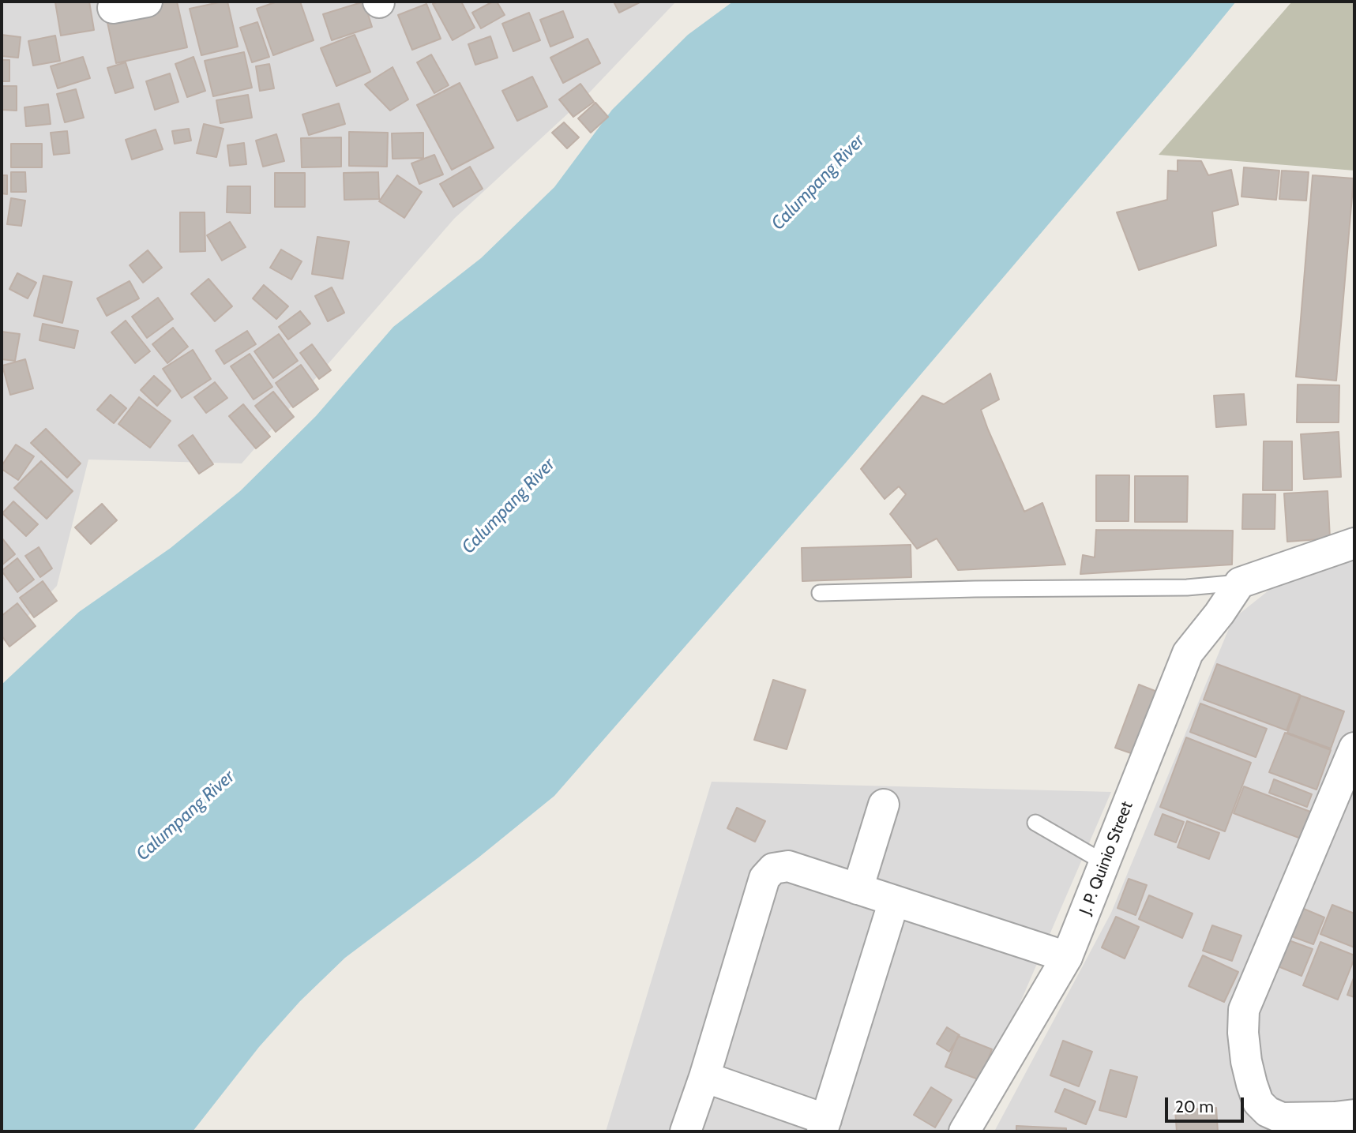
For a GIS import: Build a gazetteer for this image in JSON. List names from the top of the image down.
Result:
{
  "streets": {
    "street": ["J. P. Quinio Street"]
  },
  "water": ["Calumpang River"],
  "scale_bar": "20 m"
}
